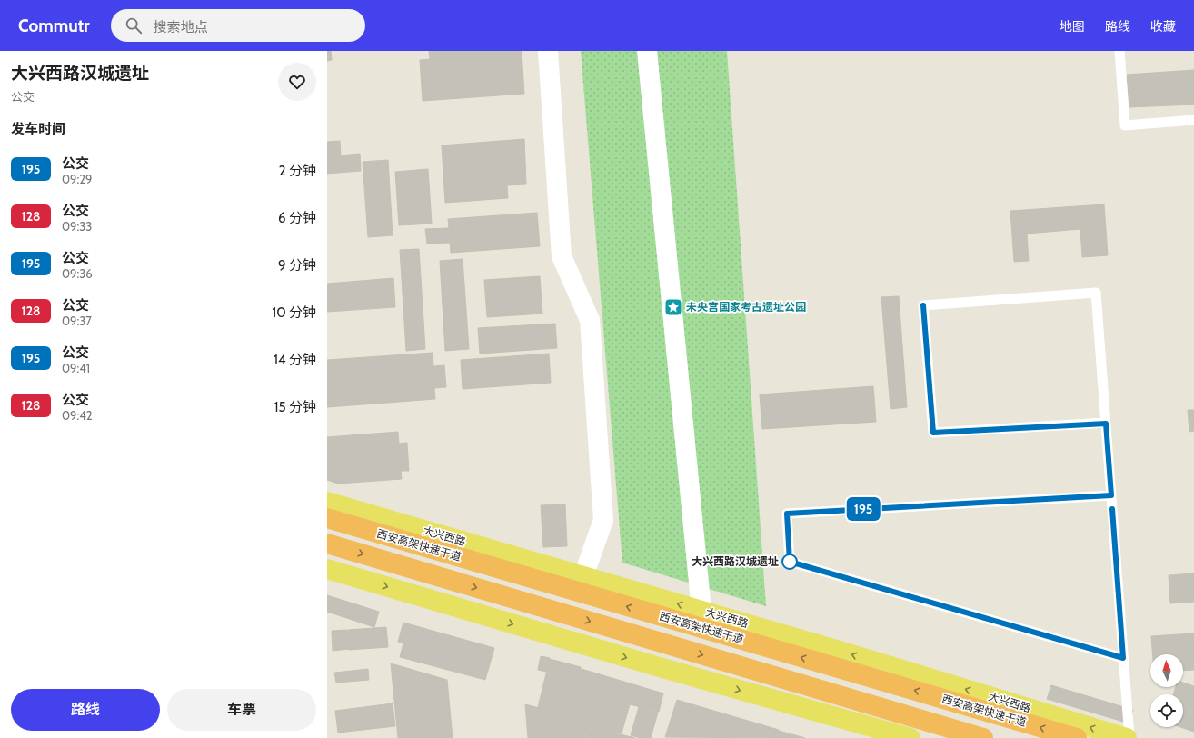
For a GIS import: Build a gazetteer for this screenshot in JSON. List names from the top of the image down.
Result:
{
  "streets": {
    "highway": ["西安高架快速干道"],
    "main road": ["大兴西路"]
  },
  "places": {
    "place": ["未央宫国家考古遗址公园"],
    "other": ["大兴西路汉城遗址"]
  },
  "lines": ["bus line 195"],
  "north": "top",
  "page": {
    "header": "Commutr",
    "search": "搜索地点",
    "nav": ["地图", "路线", "收藏"],
    "heading": [
      ["大兴西路汉城遗址", "公交"],
      "发车时间"
    ],
    "on_map": "195",
    "list": [
      {
        "mark": "195",
        "name": "公交",
        "note": "09:29",
        "value": "2 分钟"
      },
      {
        "mark": "128",
        "name": "公交",
        "note": "09:33",
        "value": "6 分钟"
      },
      {
        "mark": "195",
        "name": "公交",
        "note": "09:36",
        "value": "9 分钟"
      },
      {
        "mark": "128",
        "name": "公交",
        "note": "09:37",
        "value": "10 分钟"
      },
      {
        "mark": "195",
        "name": "公交",
        "note": "09:41",
        "value": "14 分钟"
      },
      {
        "mark": "128",
        "name": "公交",
        "note": "09:42",
        "value": "15 分钟"
      }
    ],
    "buttons": ["路线", "车票"]
  }
}
